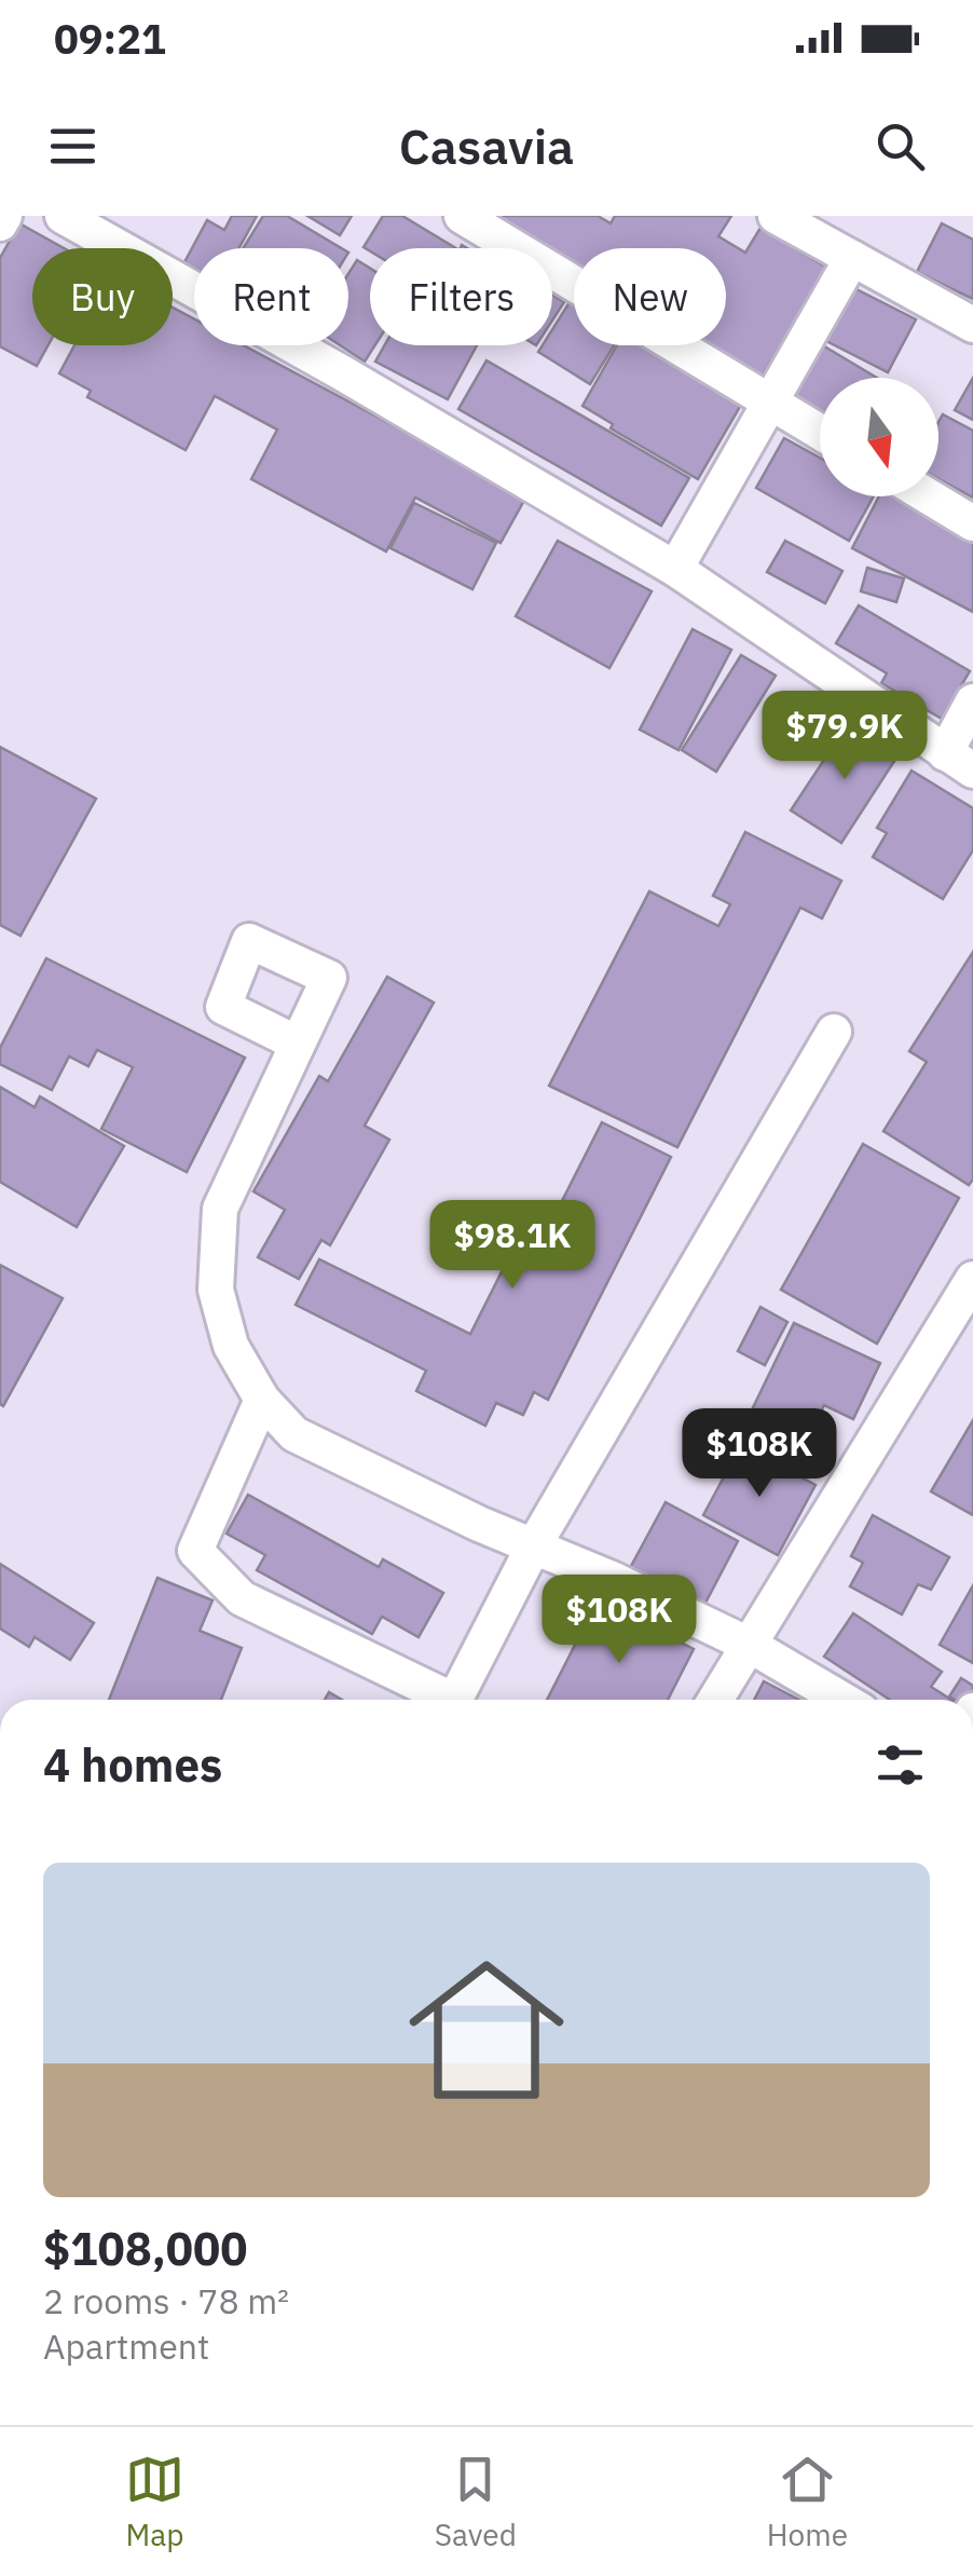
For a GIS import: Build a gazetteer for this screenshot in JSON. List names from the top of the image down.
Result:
{
  "north": "bottom",
  "page": {
    "status": "09:21",
    "header": "Casavia",
    "chip": [
      "Buy",
      "Rent",
      "Filters",
      "New"
    ],
    "price": [
      "$79.9K",
      "$98.1K",
      "$108K",
      "$108K"
    ],
    "heading": "4 homes",
    "list": [
      {
        "name": "$108,000",
        "note": "2 rooms · 78 m² · Apartment"
      }
    ],
    "tabs": ["Map", "Saved", "Home"]
  }
}
